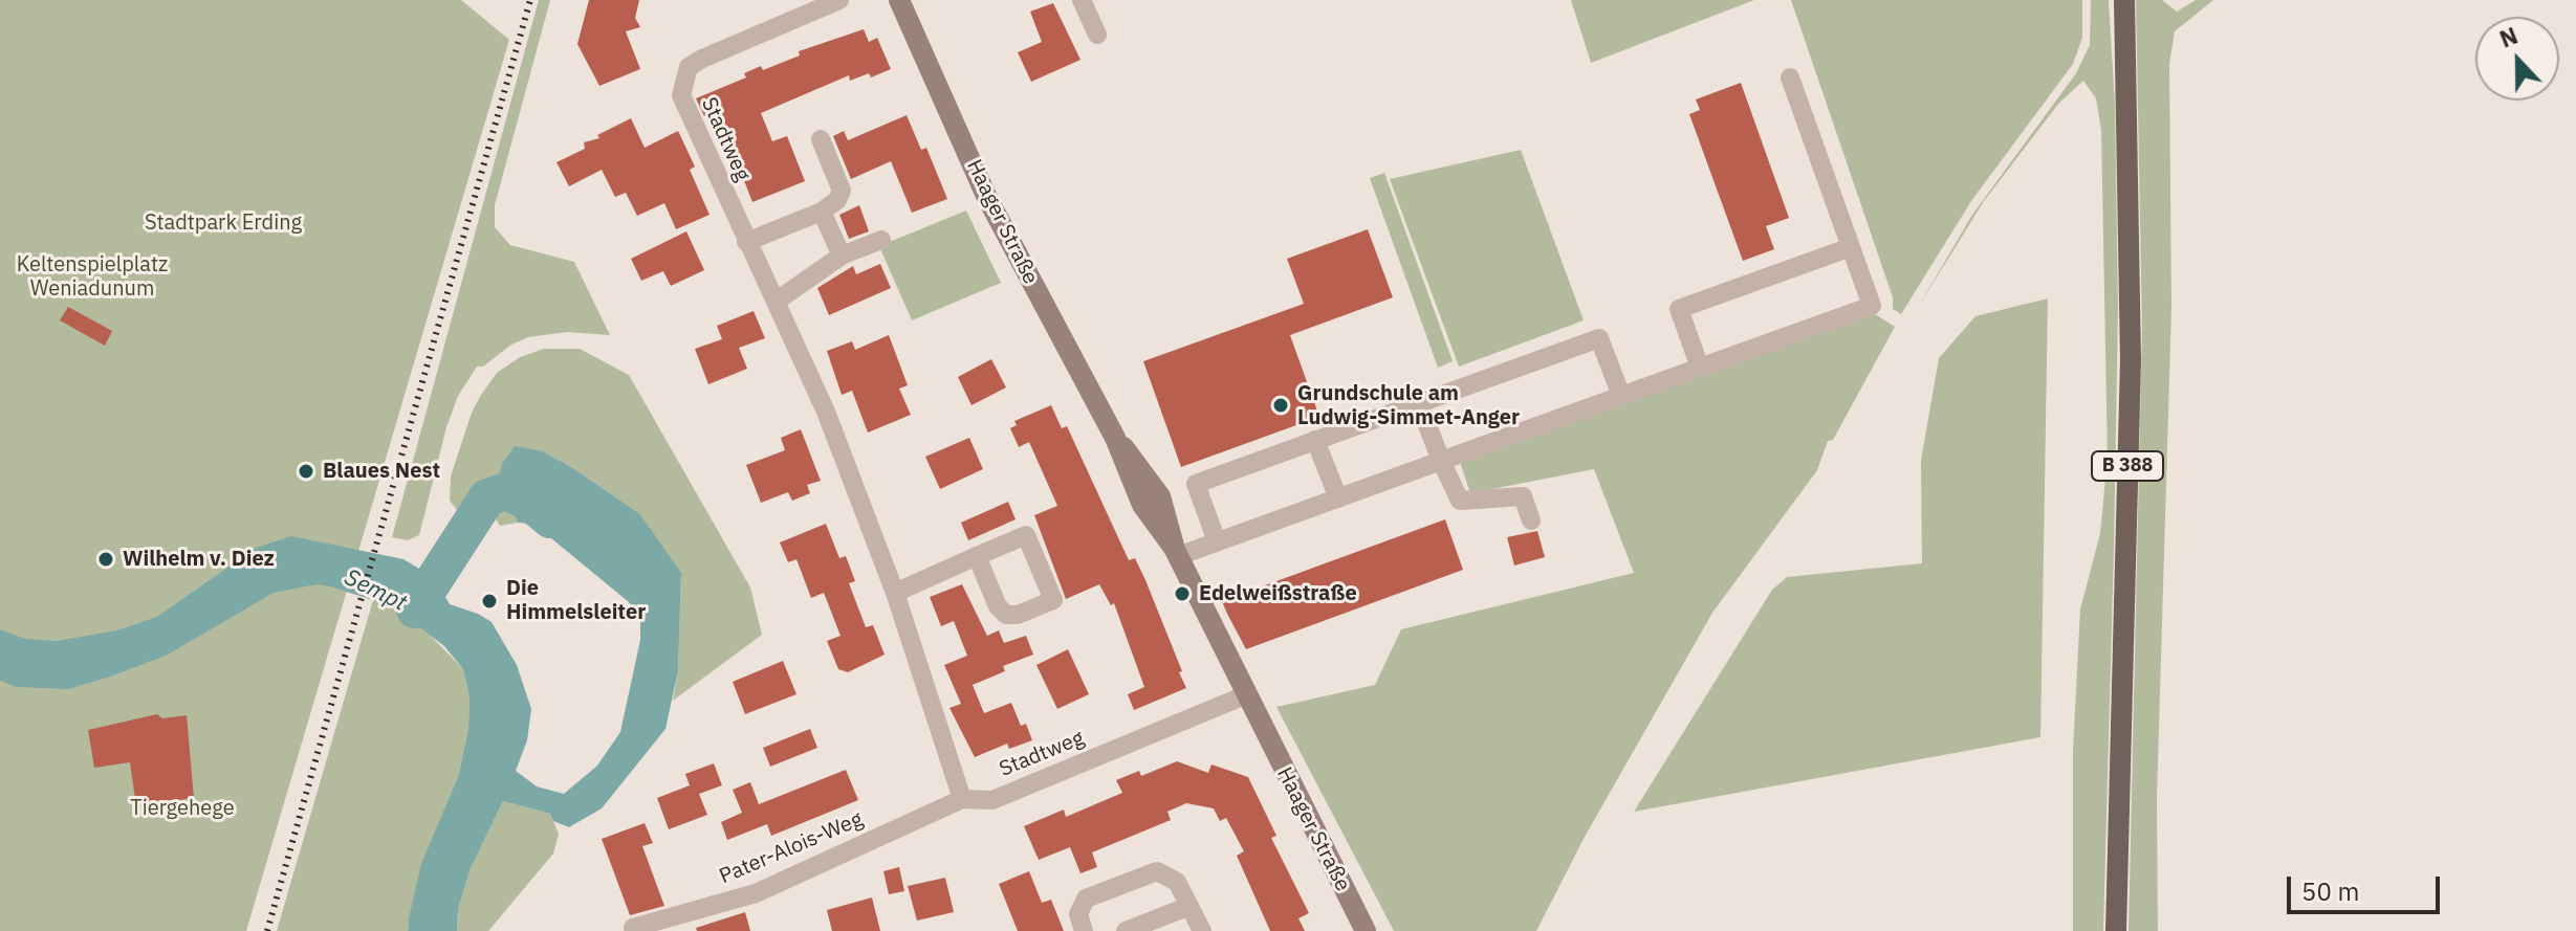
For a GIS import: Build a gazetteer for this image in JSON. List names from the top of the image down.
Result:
{
  "streets": {
    "main road": ["B 388"],
    "street": ["Stadtweg", "Haager Straße", "Pater-Alois-Weg"]
  },
  "crossings": [
    ["Stadtweg", "Haager Straße"],
    ["Stadtweg", "Pater-Alois-Weg"]
  ],
  "water": ["Sempt"],
  "parks": ["Stadtpark Erding", "Keltenspielplatz Weniadunum", "Tiergehege"],
  "places": [
    "Grundschule am Ludwig-Simmet-Anger",
    "Blaues Nest",
    "Wilhelm v. Diez",
    "Edelweißstraße",
    "Die Himmelsleiter"
  ],
  "scale_bar": "50 m",
  "north": "top"
}
